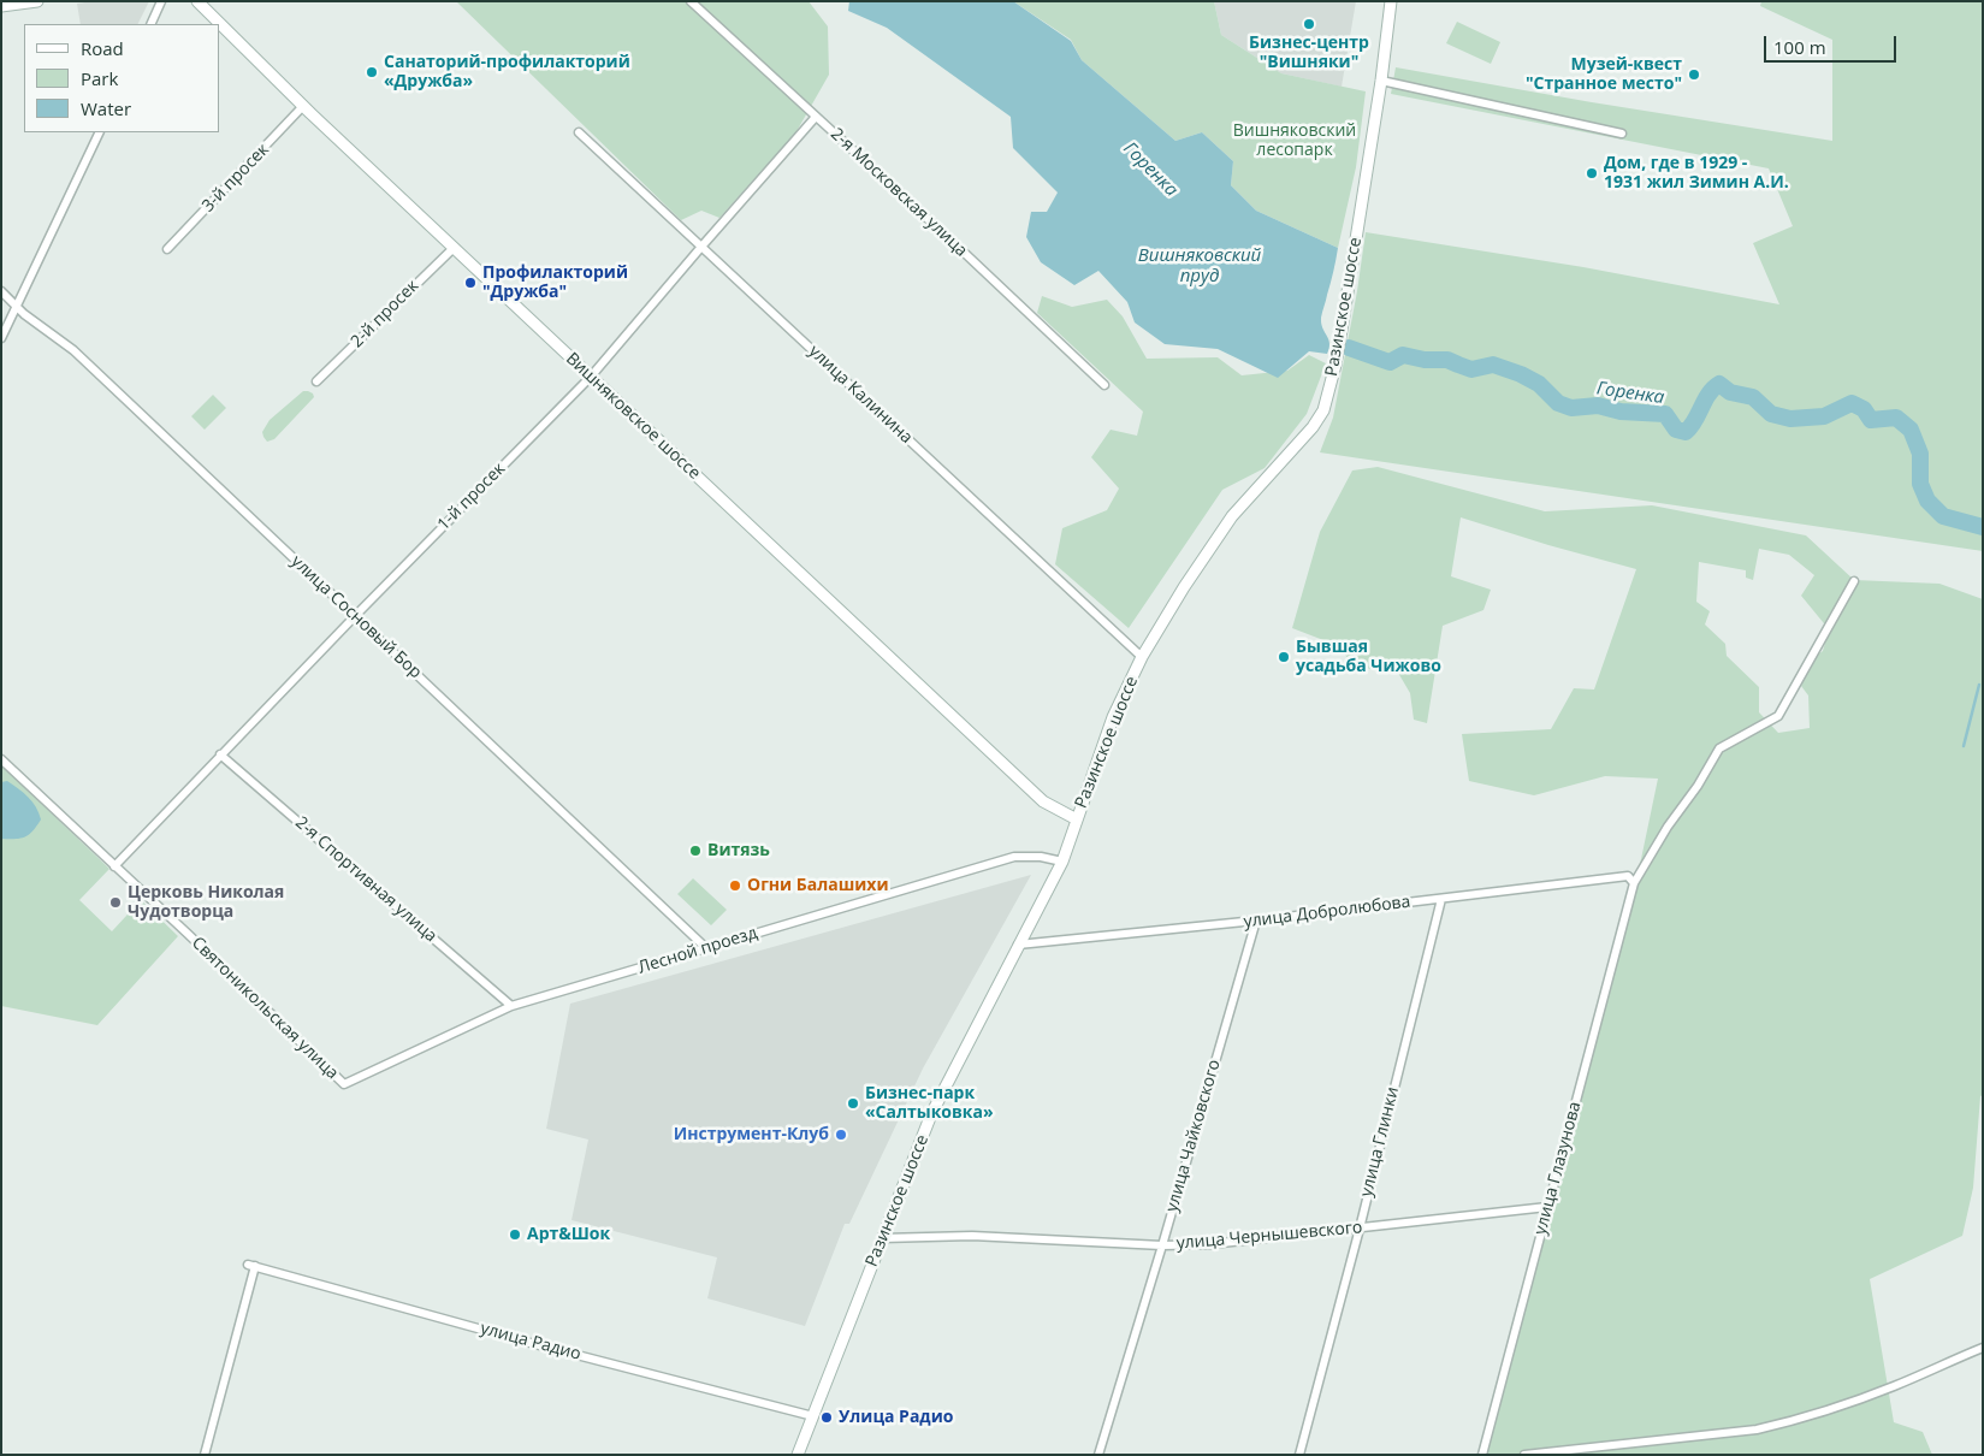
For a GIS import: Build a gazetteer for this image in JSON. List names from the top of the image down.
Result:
{
  "streets": {
    "main road": ["Разинское шоссе", "Вишняковское шоссе"],
    "street": [
      "3-й просек",
      "2-я Московская улица",
      "2-й просек",
      "улица Калинина",
      "1-й просек",
      "улица Сосновый Бор",
      "2-я Спортивная улица",
      "улица Добролюбова",
      "Лесной проезд",
      "Святоникольская улица",
      "улица Чайковского",
      "улица Глинки",
      "улица Глазунова",
      "улица Чернышевского",
      "улица Радио"
    ]
  },
  "crossings": [
    ["3-й просек", "Вишняковское шоссе"],
    ["2-я Московская улица", "1-й просек"],
    ["Разинское шоссе", "улица Калинина"],
    ["Разинское шоссе", "Вишняковское шоссе"],
    ["Разинское шоссе", "улица Добролюбова"],
    ["Разинское шоссе", "Лесной проезд"],
    ["Разинское шоссе", "улица Чернышевского"],
    ["Разинское шоссе", "улица Радио"],
    ["2-й просек", "Вишняковское шоссе"],
    ["улица Калинина", "1-й просек"],
    ["Вишняковское шоссе", "1-й просек"],
    ["1-й просек", "улица Сосновый Бор"],
    ["1-й просек", "2-я Спортивная улица"],
    ["1-й просек", "Святоникольская улица"],
    ["улица Сосновый Бор", "Лесной проезд"],
    ["2-я Спортивная улица", "Лесной проезд"],
    ["улица Добролюбова", "улица Чайковского"],
    ["улица Добролюбова", "улица Глинки"],
    ["улица Добролюбова", "улица Глазунова"],
    ["Лесной проезд", "Святоникольская улица"],
    ["улица Чайковского", "улица Чернышевского"],
    ["улица Глинки", "улица Чернышевского"],
    ["улица Глазунова", "улица Чернышевского"]
  ],
  "water": ["Горенка", "Вишняковский пруд"],
  "parks": ["Вишняковский лесопарк"],
  "places": [
    "Бизнес-центр \"Вишняки\"",
    "Санаторий-профилакторий «Дружба»",
    "Музей-квест \"Странное место\"",
    "Дом, где в 1929 - 1931 жил Зимин А.И.",
    "Профилакторий \"Дружба\"",
    "Бывшая усадьба Чижово",
    "Витязь",
    "Огни Балашихи",
    "Церковь Николая Чудотворца",
    "Бизнес-парк «Салтыковка»",
    "Инструмент-Клуб",
    "Арт&Шок",
    "Улица Радио"
  ],
  "legend": ["Road", "Park", "Water"],
  "scale_bar": "100 m"
}
